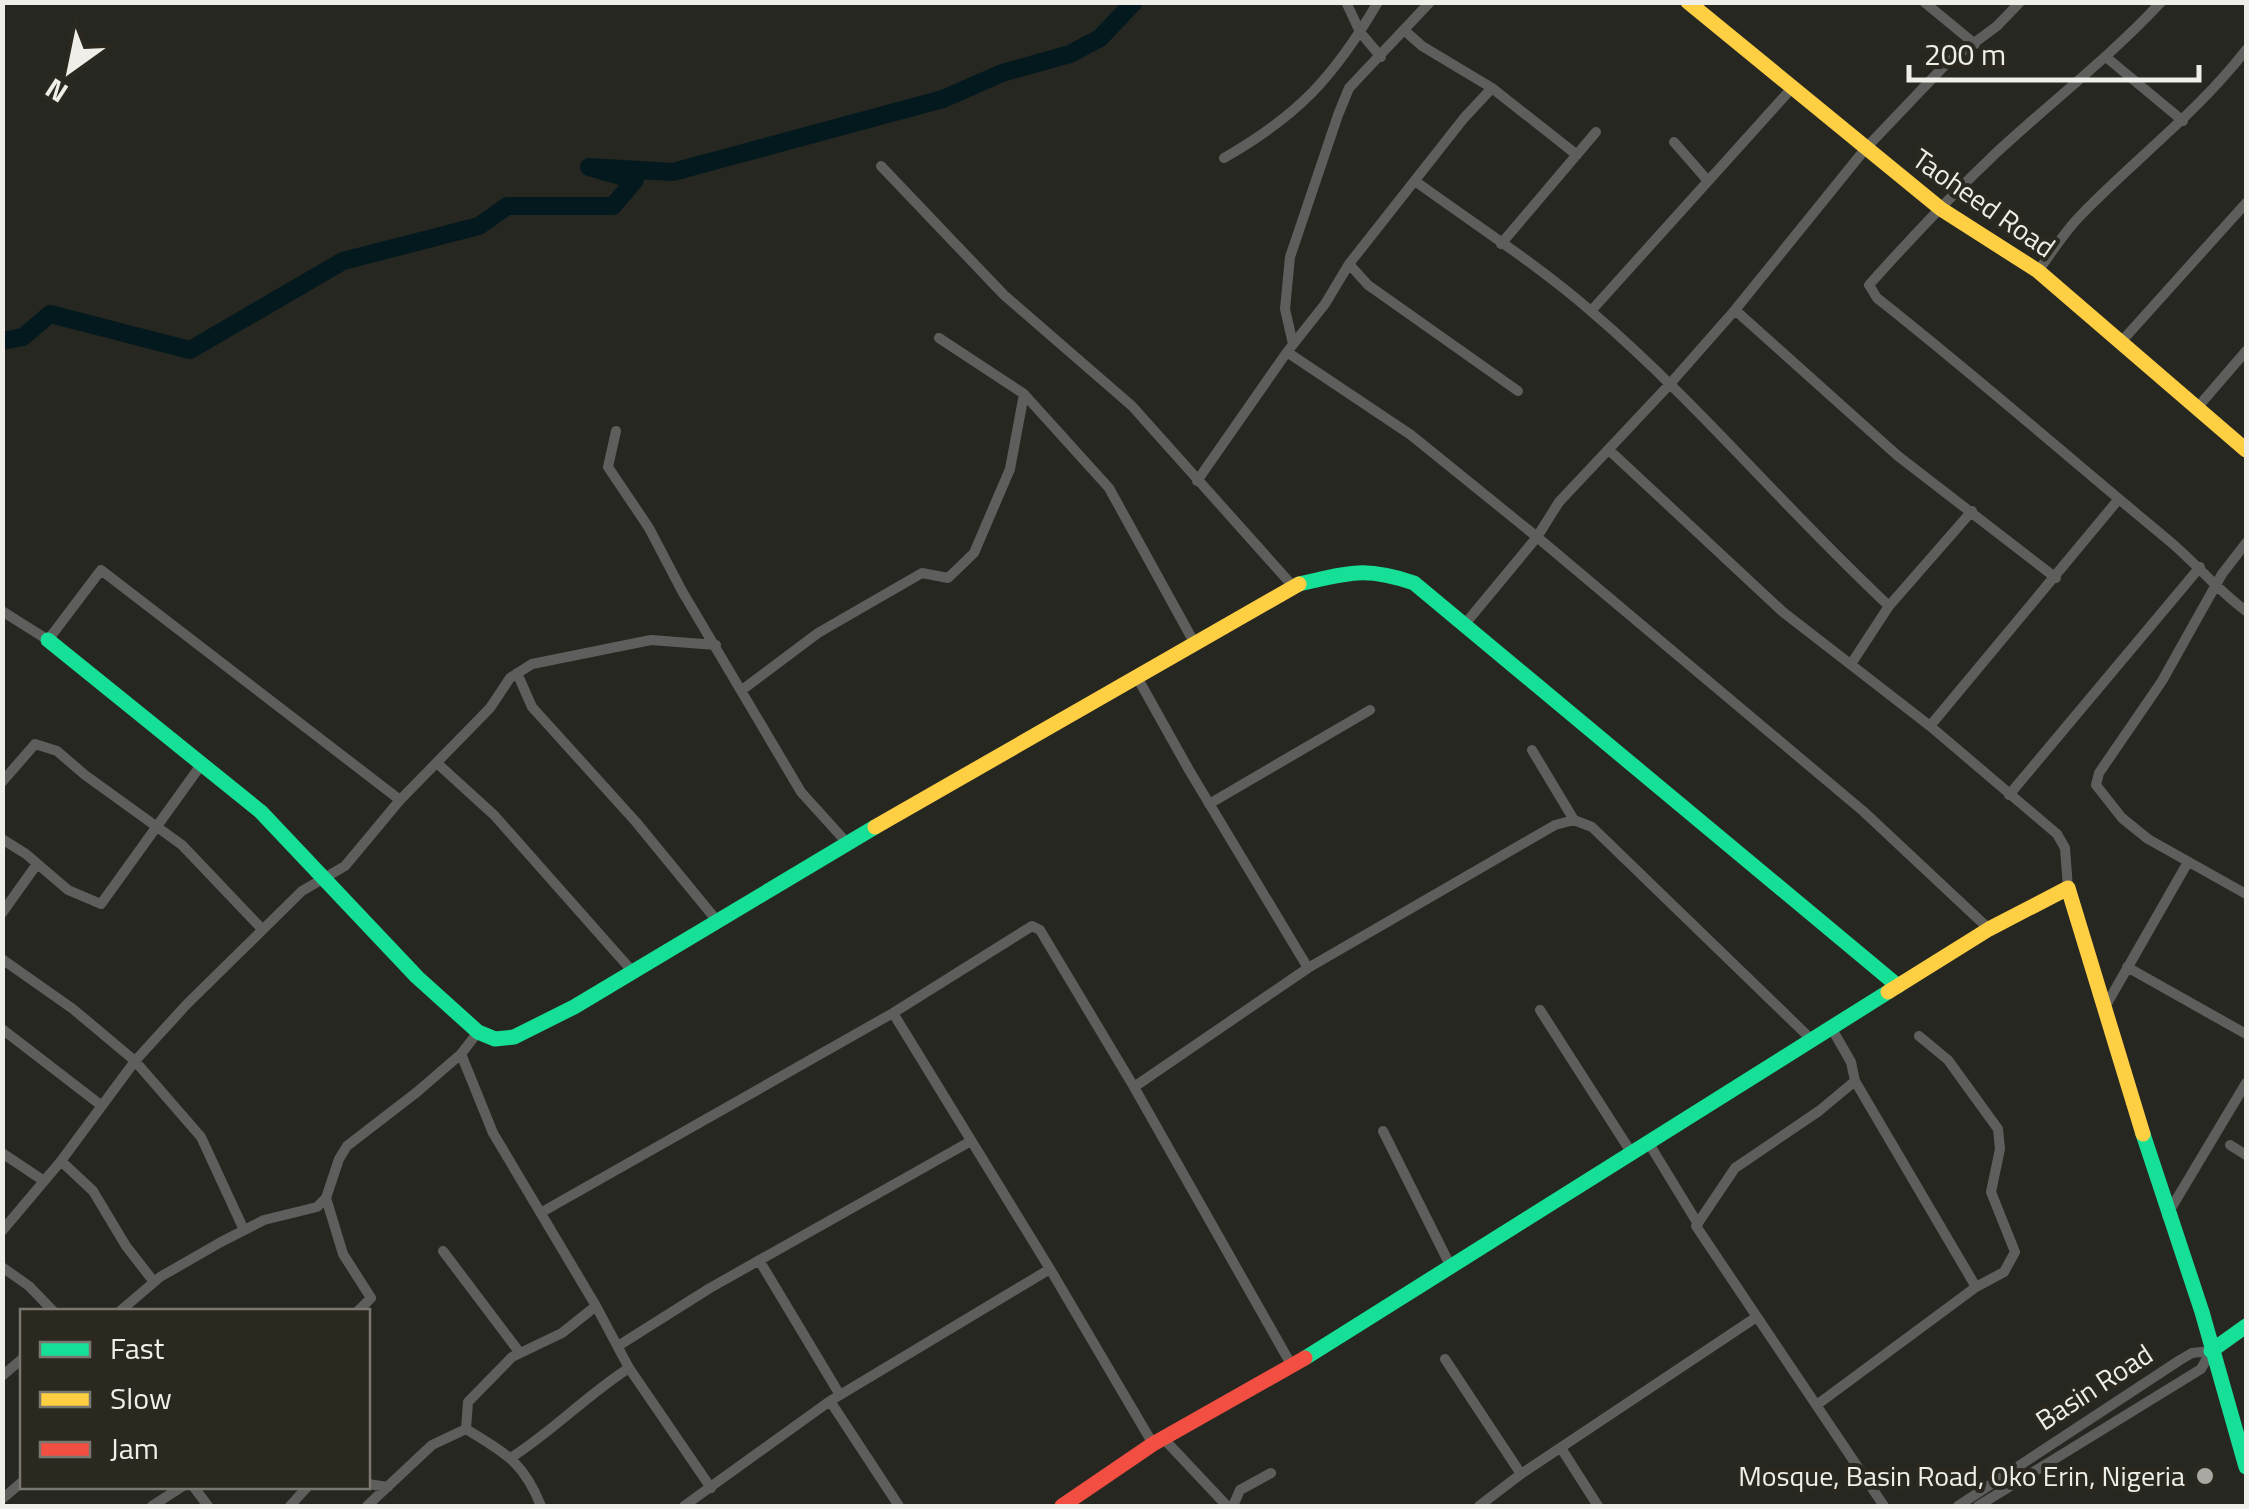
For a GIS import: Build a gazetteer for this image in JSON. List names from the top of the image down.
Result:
{
  "streets": {
    "street": ["Taoheed Road", "Basin Road"]
  },
  "places": ["Mosque, Basin Road, Oko Erin, Nigeria"],
  "legend": ["Fast", "Slow", "Jam"],
  "scale_bar": "200 m",
  "north": "bottom left"
}
